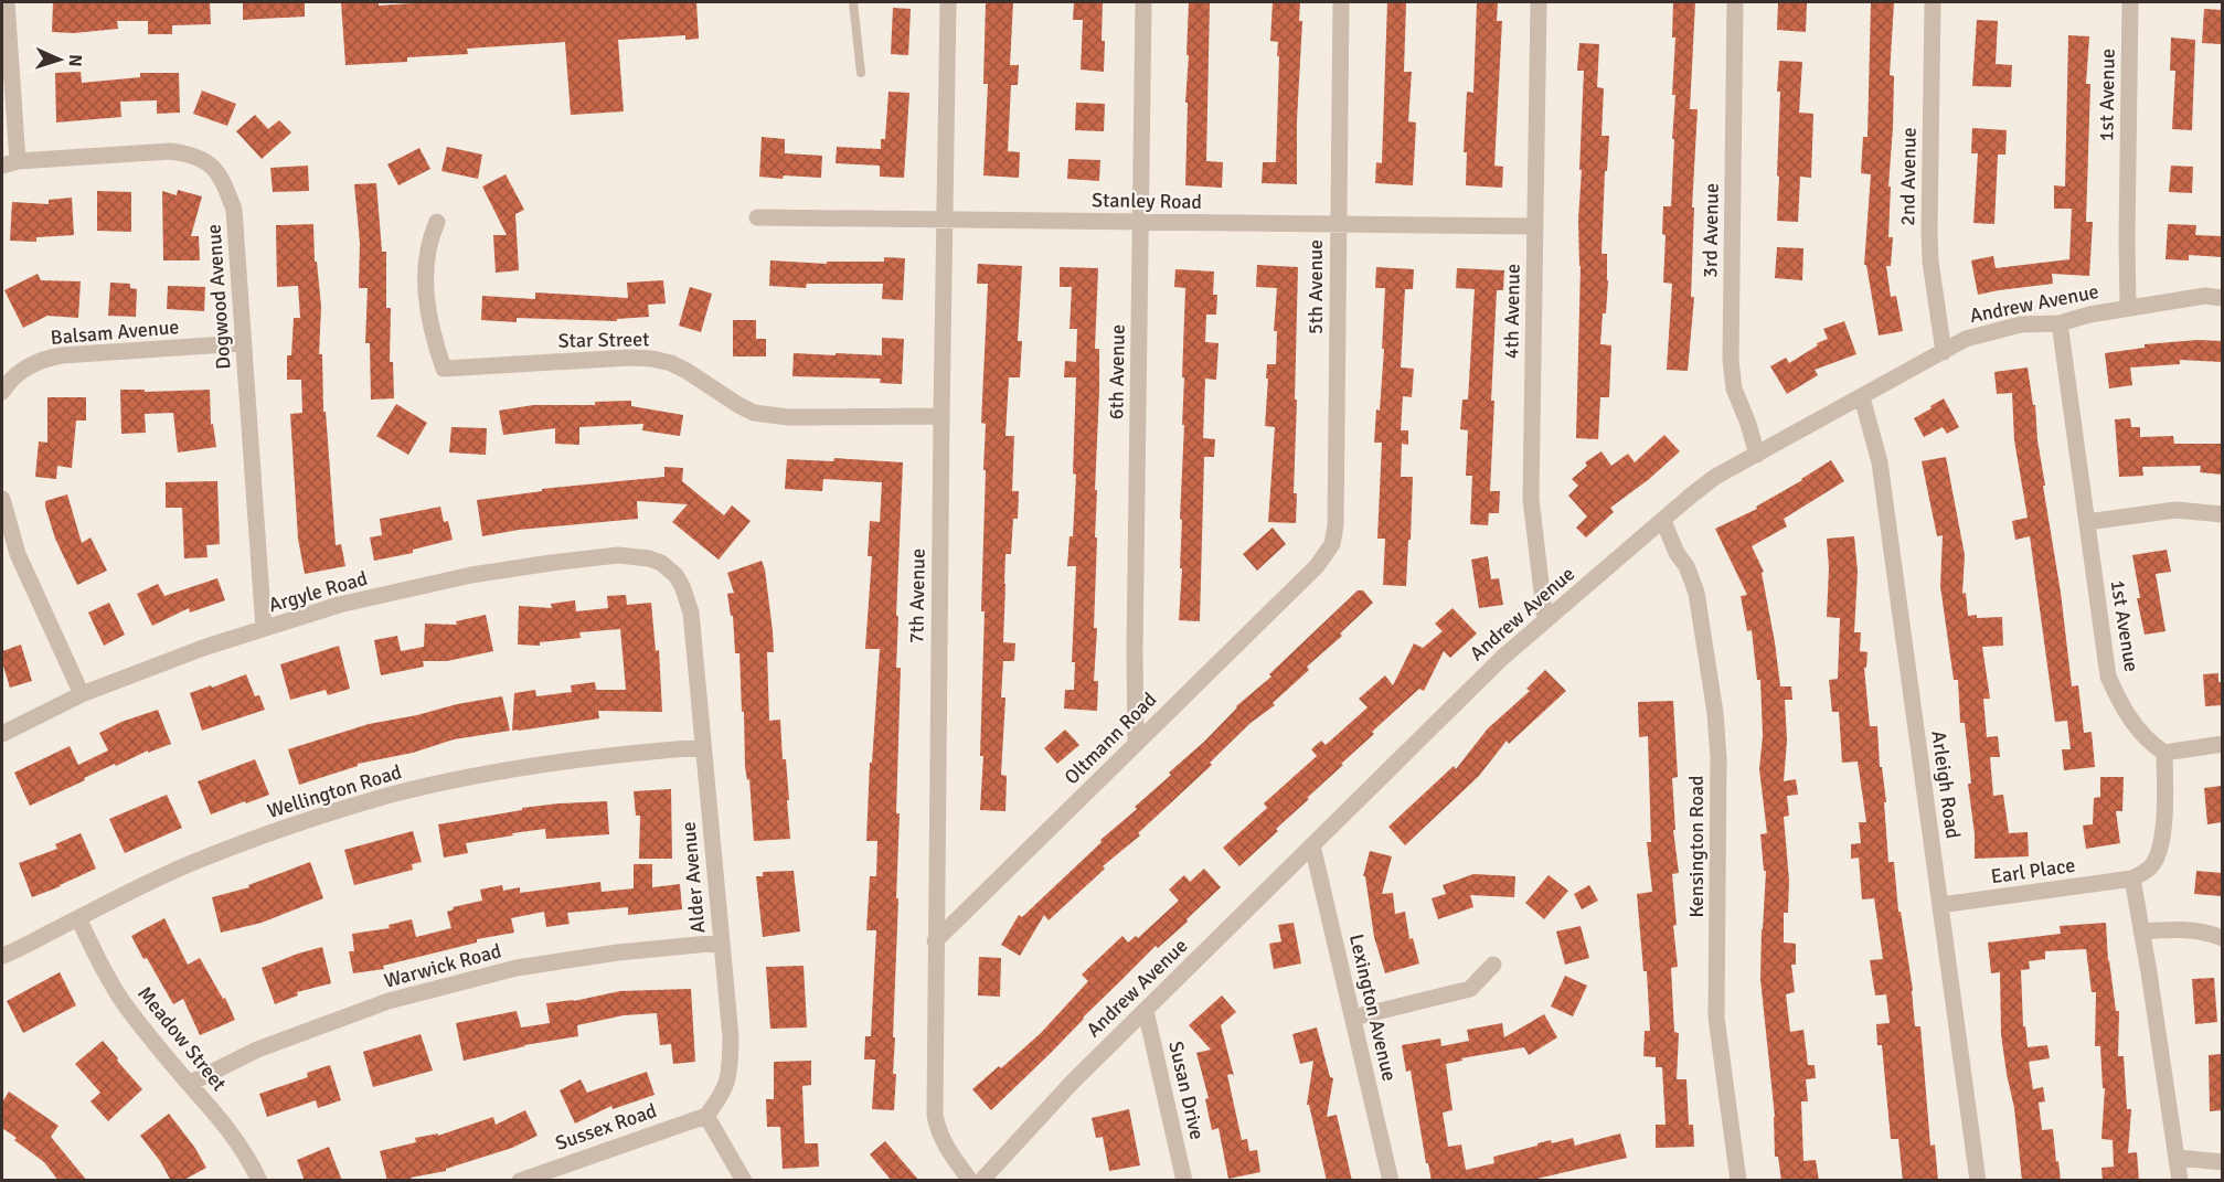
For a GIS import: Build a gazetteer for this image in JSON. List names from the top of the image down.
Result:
{
  "streets": {
    "street": [
      "1st Avenue",
      "2nd Avenue",
      "Stanley Road",
      "3rd Avenue",
      "5th Avenue",
      "Dogwood Avenue",
      "Andrew Avenue",
      "4th Avenue",
      "Balsam Avenue",
      "Star Street",
      "6th Avenue",
      "Argyle Road",
      "7th Avenue",
      "Oltmann Road",
      "Arleigh Road",
      "Wellington Road",
      "Kensington Road",
      "Earl Place",
      "Alder Avenue",
      "Warwick Road",
      "Lexington Avenue",
      "Meadow Street",
      "Susan Drive",
      "Sussex Road"
    ]
  },
  "crossings": [
    ["1st Avenue", "Andrew Avenue"],
    ["2nd Avenue", "Andrew Avenue"],
    ["Stanley Road", "5th Avenue"],
    ["Stanley Road", "4th Avenue"],
    ["Stanley Road", "6th Avenue"],
    ["Stanley Road", "7th Avenue"],
    ["3rd Avenue", "Andrew Avenue"],
    ["5th Avenue", "Oltmann Road"],
    ["Dogwood Avenue", "Balsam Avenue"],
    ["Dogwood Avenue", "Argyle Road"],
    ["Andrew Avenue", "4th Avenue"],
    ["Andrew Avenue", "Arleigh Road"],
    ["Andrew Avenue", "Kensington Road"],
    ["Andrew Avenue", "Lexington Avenue"],
    ["Andrew Avenue", "Susan Drive"],
    ["Star Street", "7th Avenue"],
    ["6th Avenue", "Oltmann Road"],
    ["Argyle Road", "Alder Avenue"],
    ["7th Avenue", "Oltmann Road"],
    ["Arleigh Road", "Earl Place"],
    ["Wellington Road", "Alder Avenue"],
    ["Wellington Road", "Meadow Street"],
    ["Alder Avenue", "Warwick Road"],
    ["Alder Avenue", "Sussex Road"],
    ["Warwick Road", "Meadow Street"]
  ],
  "north": "right"
}
